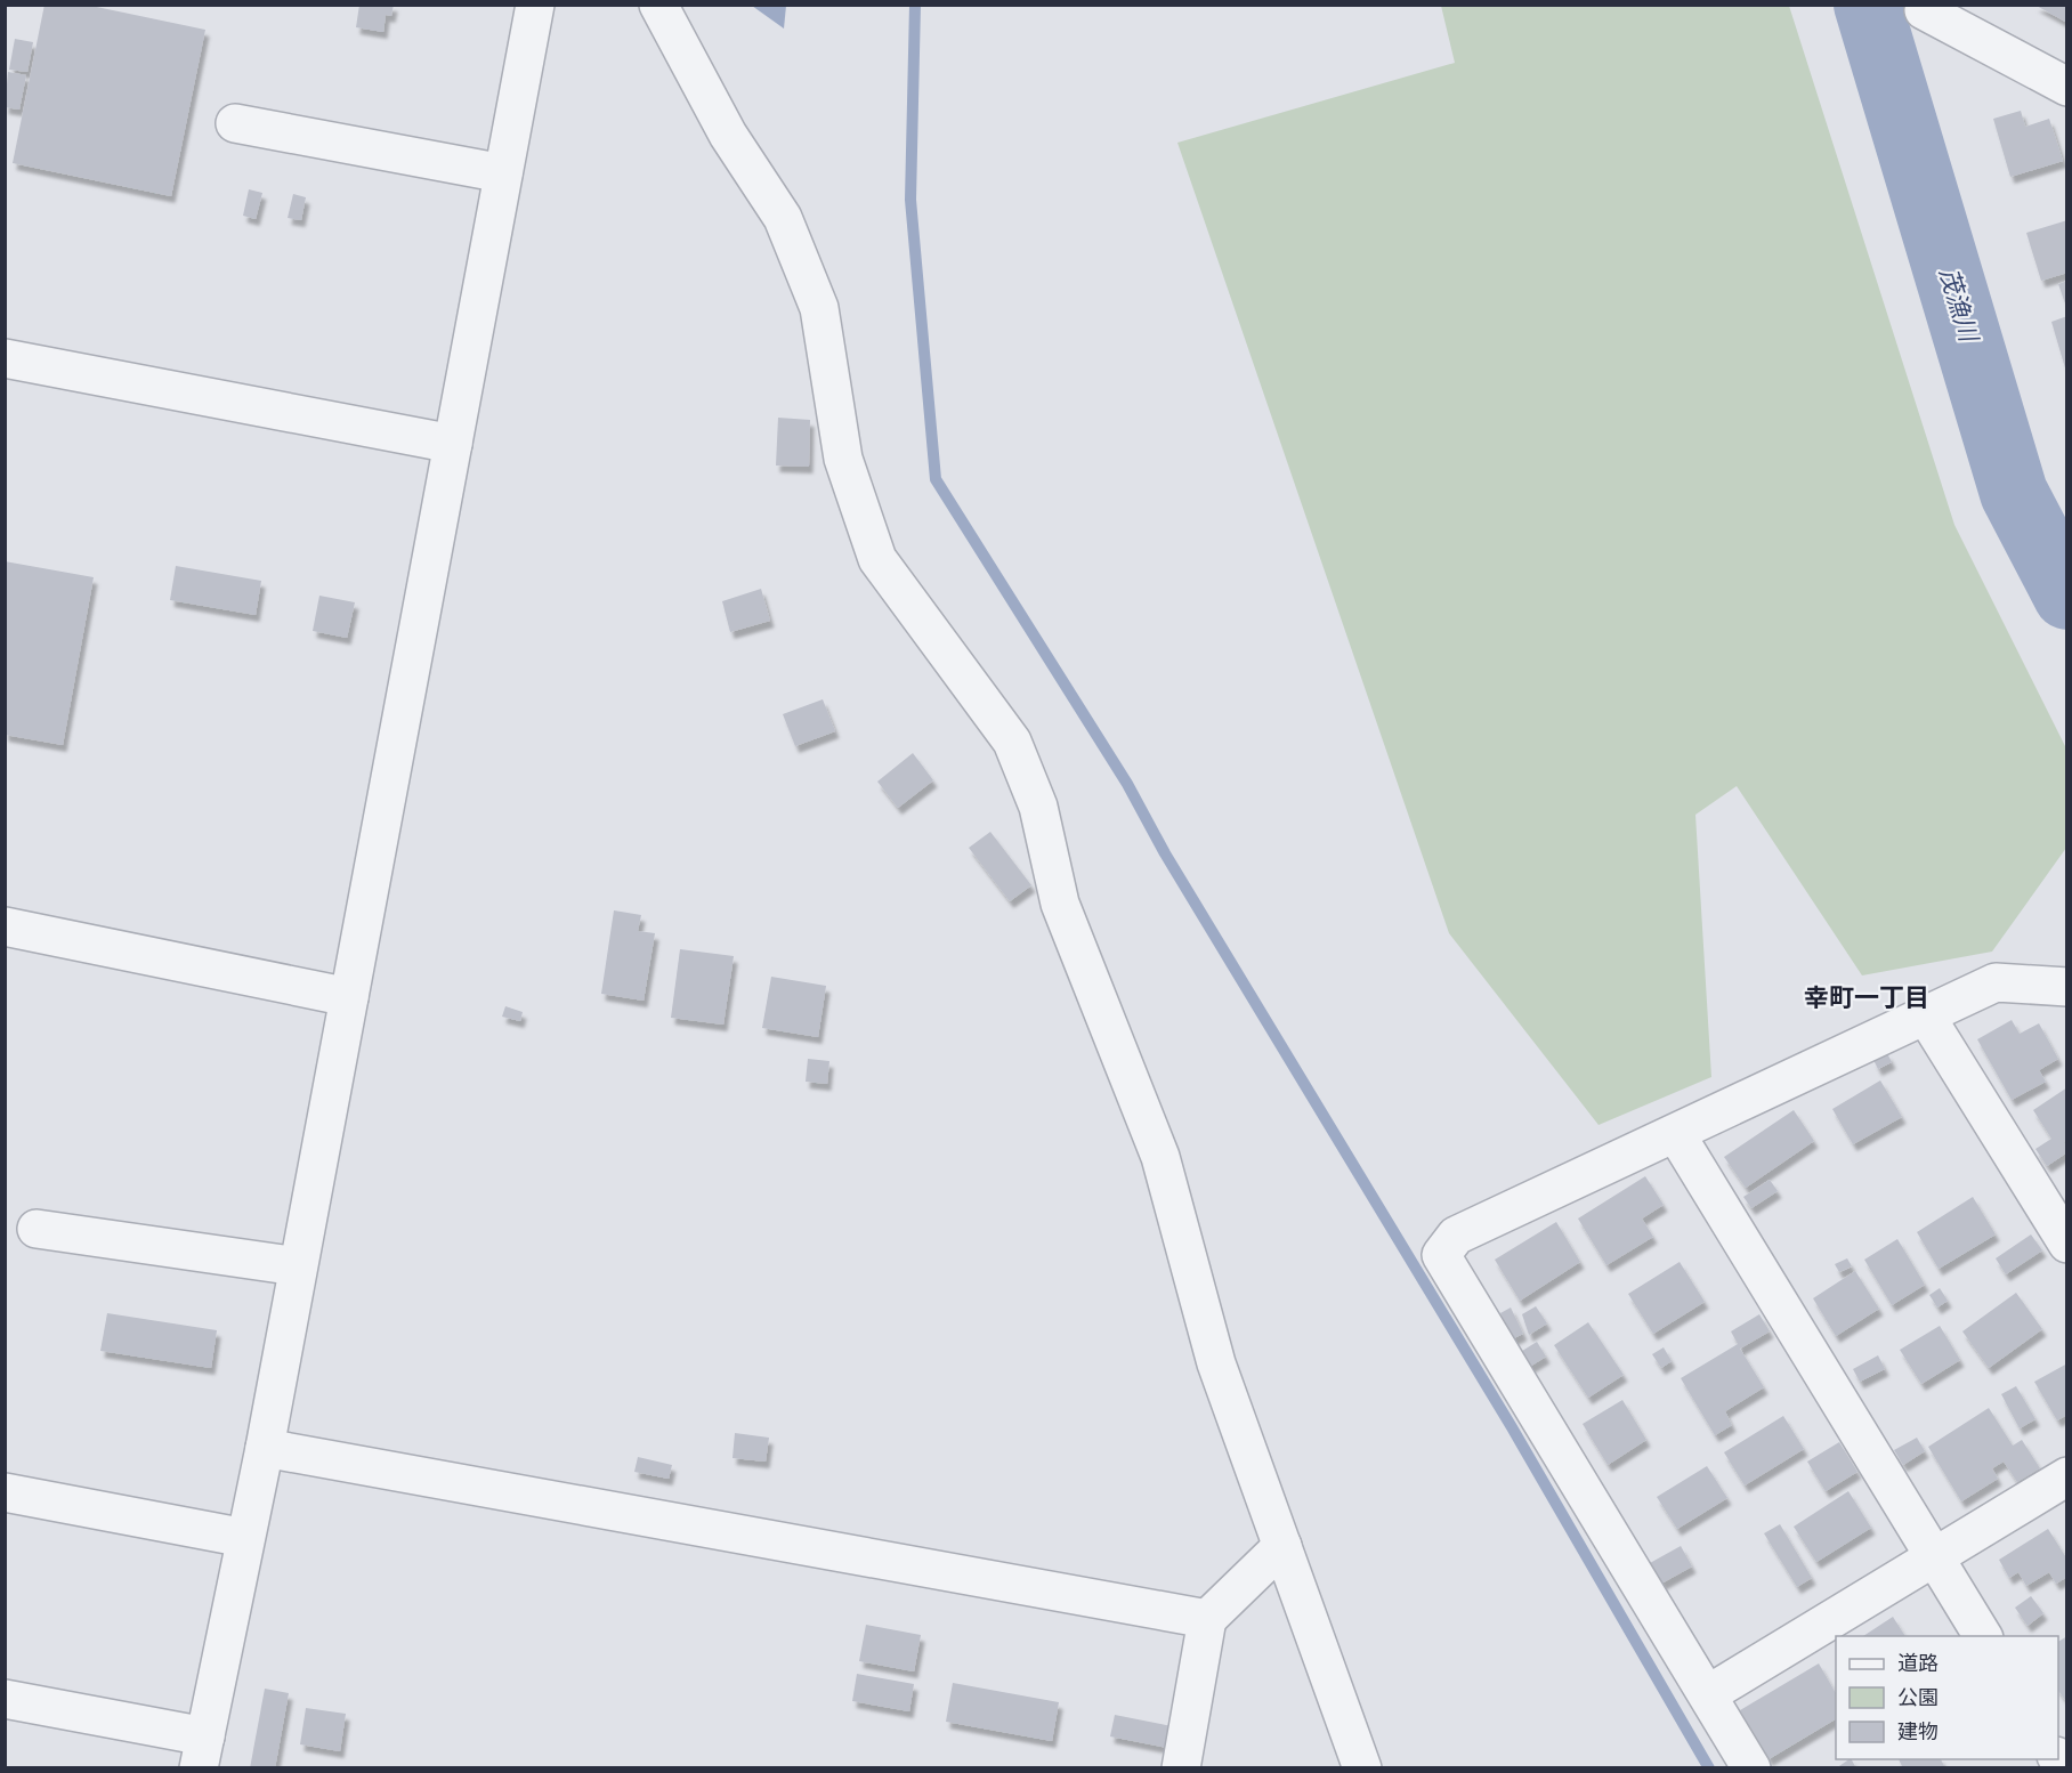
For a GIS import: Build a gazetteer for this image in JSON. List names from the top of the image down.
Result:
{
  "districts": ["幸町一丁目"],
  "water": ["茂漁川"],
  "legend": ["道路", "公園", "建物"]
}
